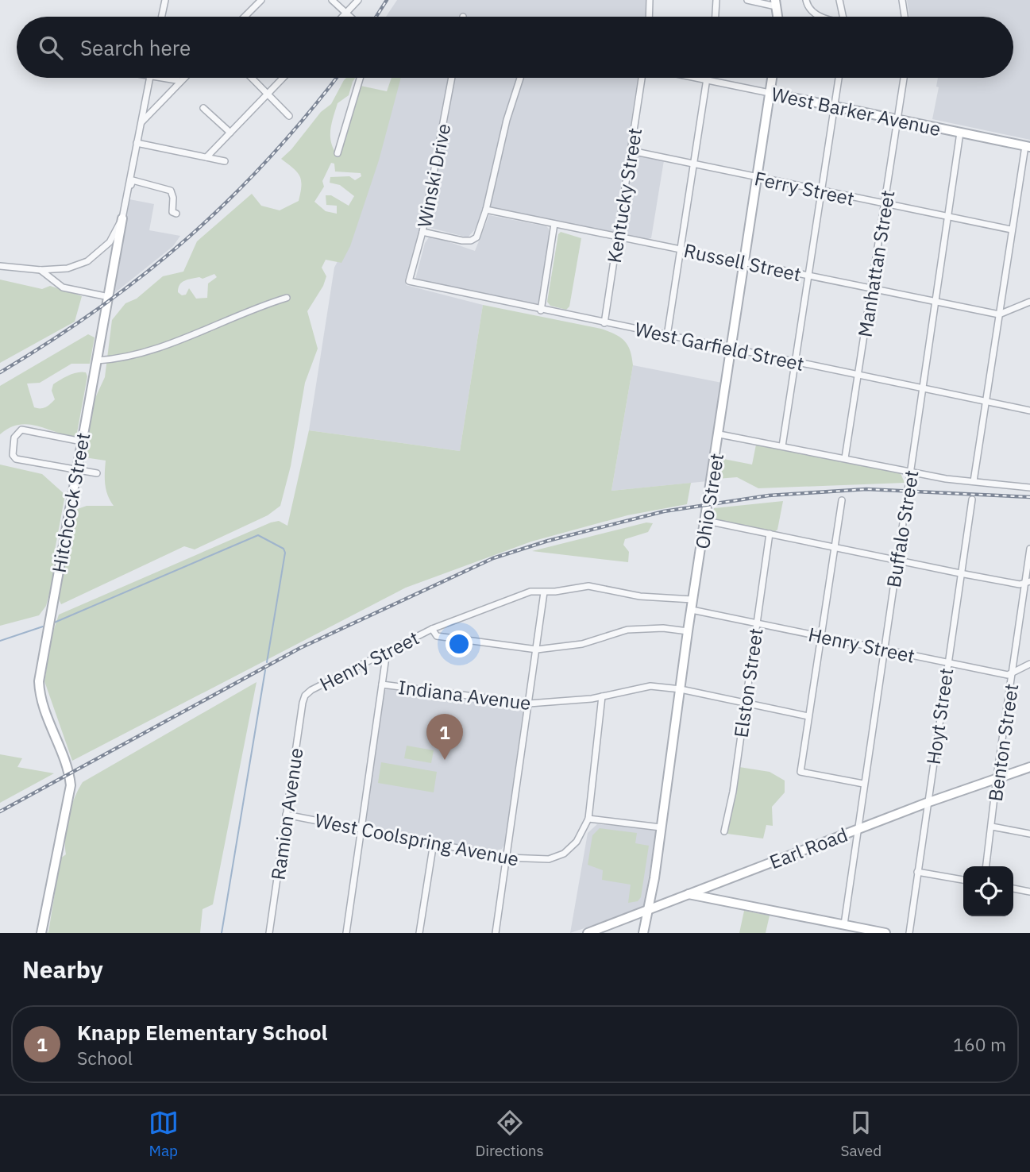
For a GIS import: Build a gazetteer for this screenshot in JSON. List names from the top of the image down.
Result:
{
  "streets": {
    "street": [
      "West Barker Avenue",
      "Winski Drive",
      "Ferry Street",
      "Kentucky Street",
      "Russell Street",
      "Manhattan Street",
      "West Garfield Street",
      "Ohio Street",
      "Hitchcock Street",
      "Buffalo Street",
      "Henry Street",
      "Elston Street",
      "Indiana Avenue",
      "Hoyt Street",
      "Benton Street",
      "Ramion Avenue",
      "West Coolspring Avenue",
      "Earl Road"
    ]
  },
  "crossings": [
    ["West Barker Avenue", "Manhattan Street"],
    ["West Barker Avenue", "Ohio Street"],
    ["West Barker Avenue", "Buffalo Street"],
    ["Winski Drive", "West Garfield Street"],
    ["Ferry Street", "Kentucky Street"],
    ["Ferry Street", "Manhattan Street"],
    ["Ferry Street", "Ohio Street"],
    ["Ferry Street", "Buffalo Street"],
    ["Kentucky Street", "Russell Street"],
    ["Kentucky Street", "West Garfield Street"],
    ["Russell Street", "Manhattan Street"],
    ["Russell Street", "Ohio Street"],
    ["Russell Street", "Buffalo Street"],
    ["Manhattan Street", "West Garfield Street"],
    ["West Garfield Street", "Ohio Street"],
    ["West Garfield Street", "Buffalo Street"],
    ["Ohio Street", "Henry Street"],
    ["Ohio Street", "Indiana Avenue"],
    ["Ohio Street", "Earl Road"],
    ["Buffalo Street", "Henry Street"],
    ["Buffalo Street", "Earl Road"],
    ["Henry Street", "Elston Street"],
    ["Henry Street", "Hoyt Street"],
    ["Henry Street", "Benton Street"],
    ["Henry Street", "Ramion Avenue"],
    ["Elston Street", "Indiana Avenue"],
    ["Hoyt Street", "Earl Road"],
    ["Benton Street", "Earl Road"],
    ["Ramion Avenue", "West Coolspring Avenue"]
  ],
  "page": {
    "search": "Search here",
    "pins": "1",
    "heading": "Nearby",
    "list": [
      {
        "mark": "1",
        "name": "Knapp Elementary School",
        "note": "School",
        "value": "160 m"
      }
    ],
    "nav": ["Map", "Directions", "Saved"]
  }
}
